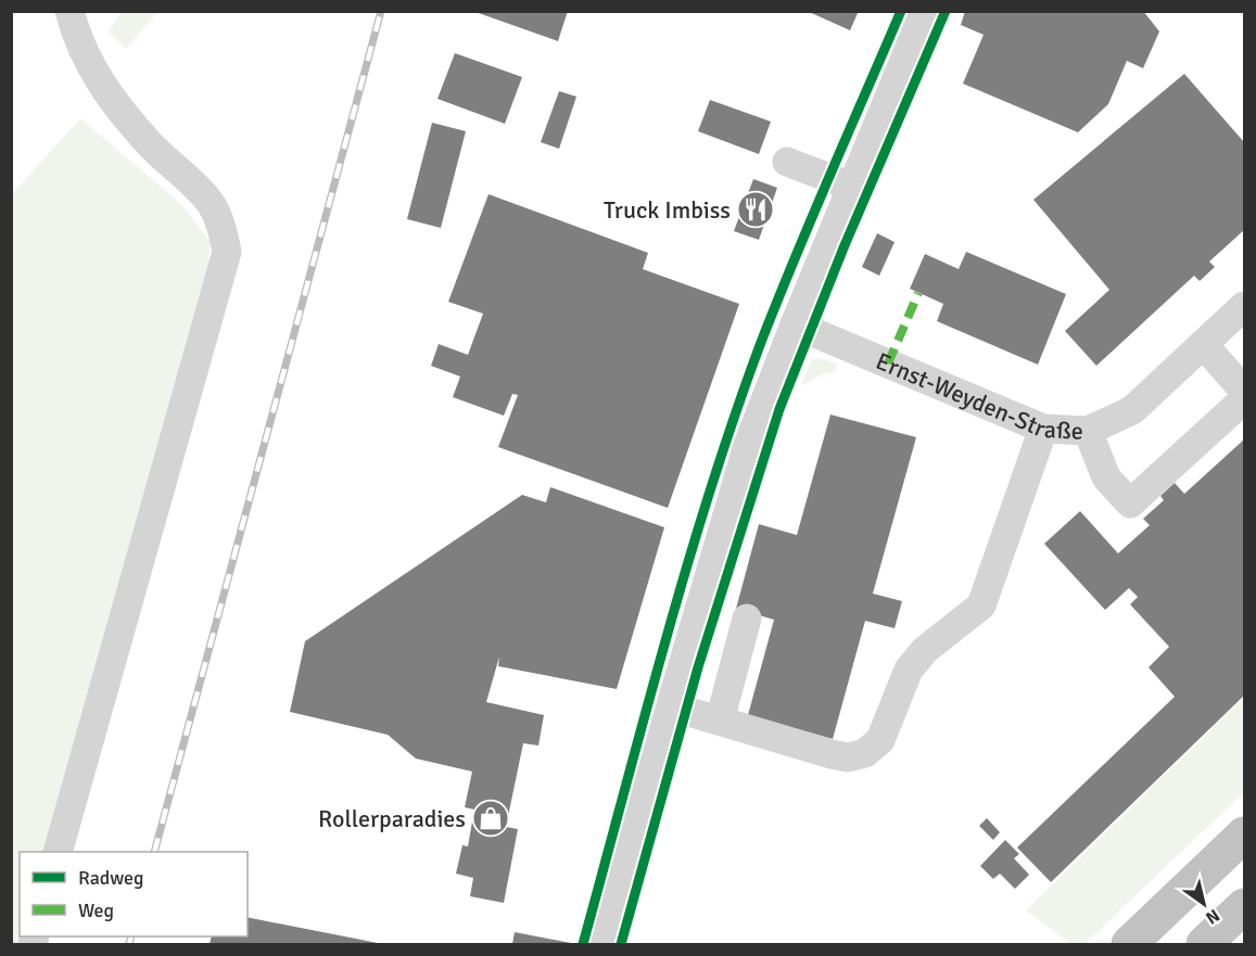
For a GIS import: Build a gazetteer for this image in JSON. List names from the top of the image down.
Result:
{
  "streets": {
    "street": ["Ernst-Weyden-Straße"]
  },
  "places": {
    "restaurant": ["Truck Imbiss"],
    "shop": ["Rollerparadies"]
  },
  "legend": ["Radweg", "Weg"],
  "north": "bottom right"
}
